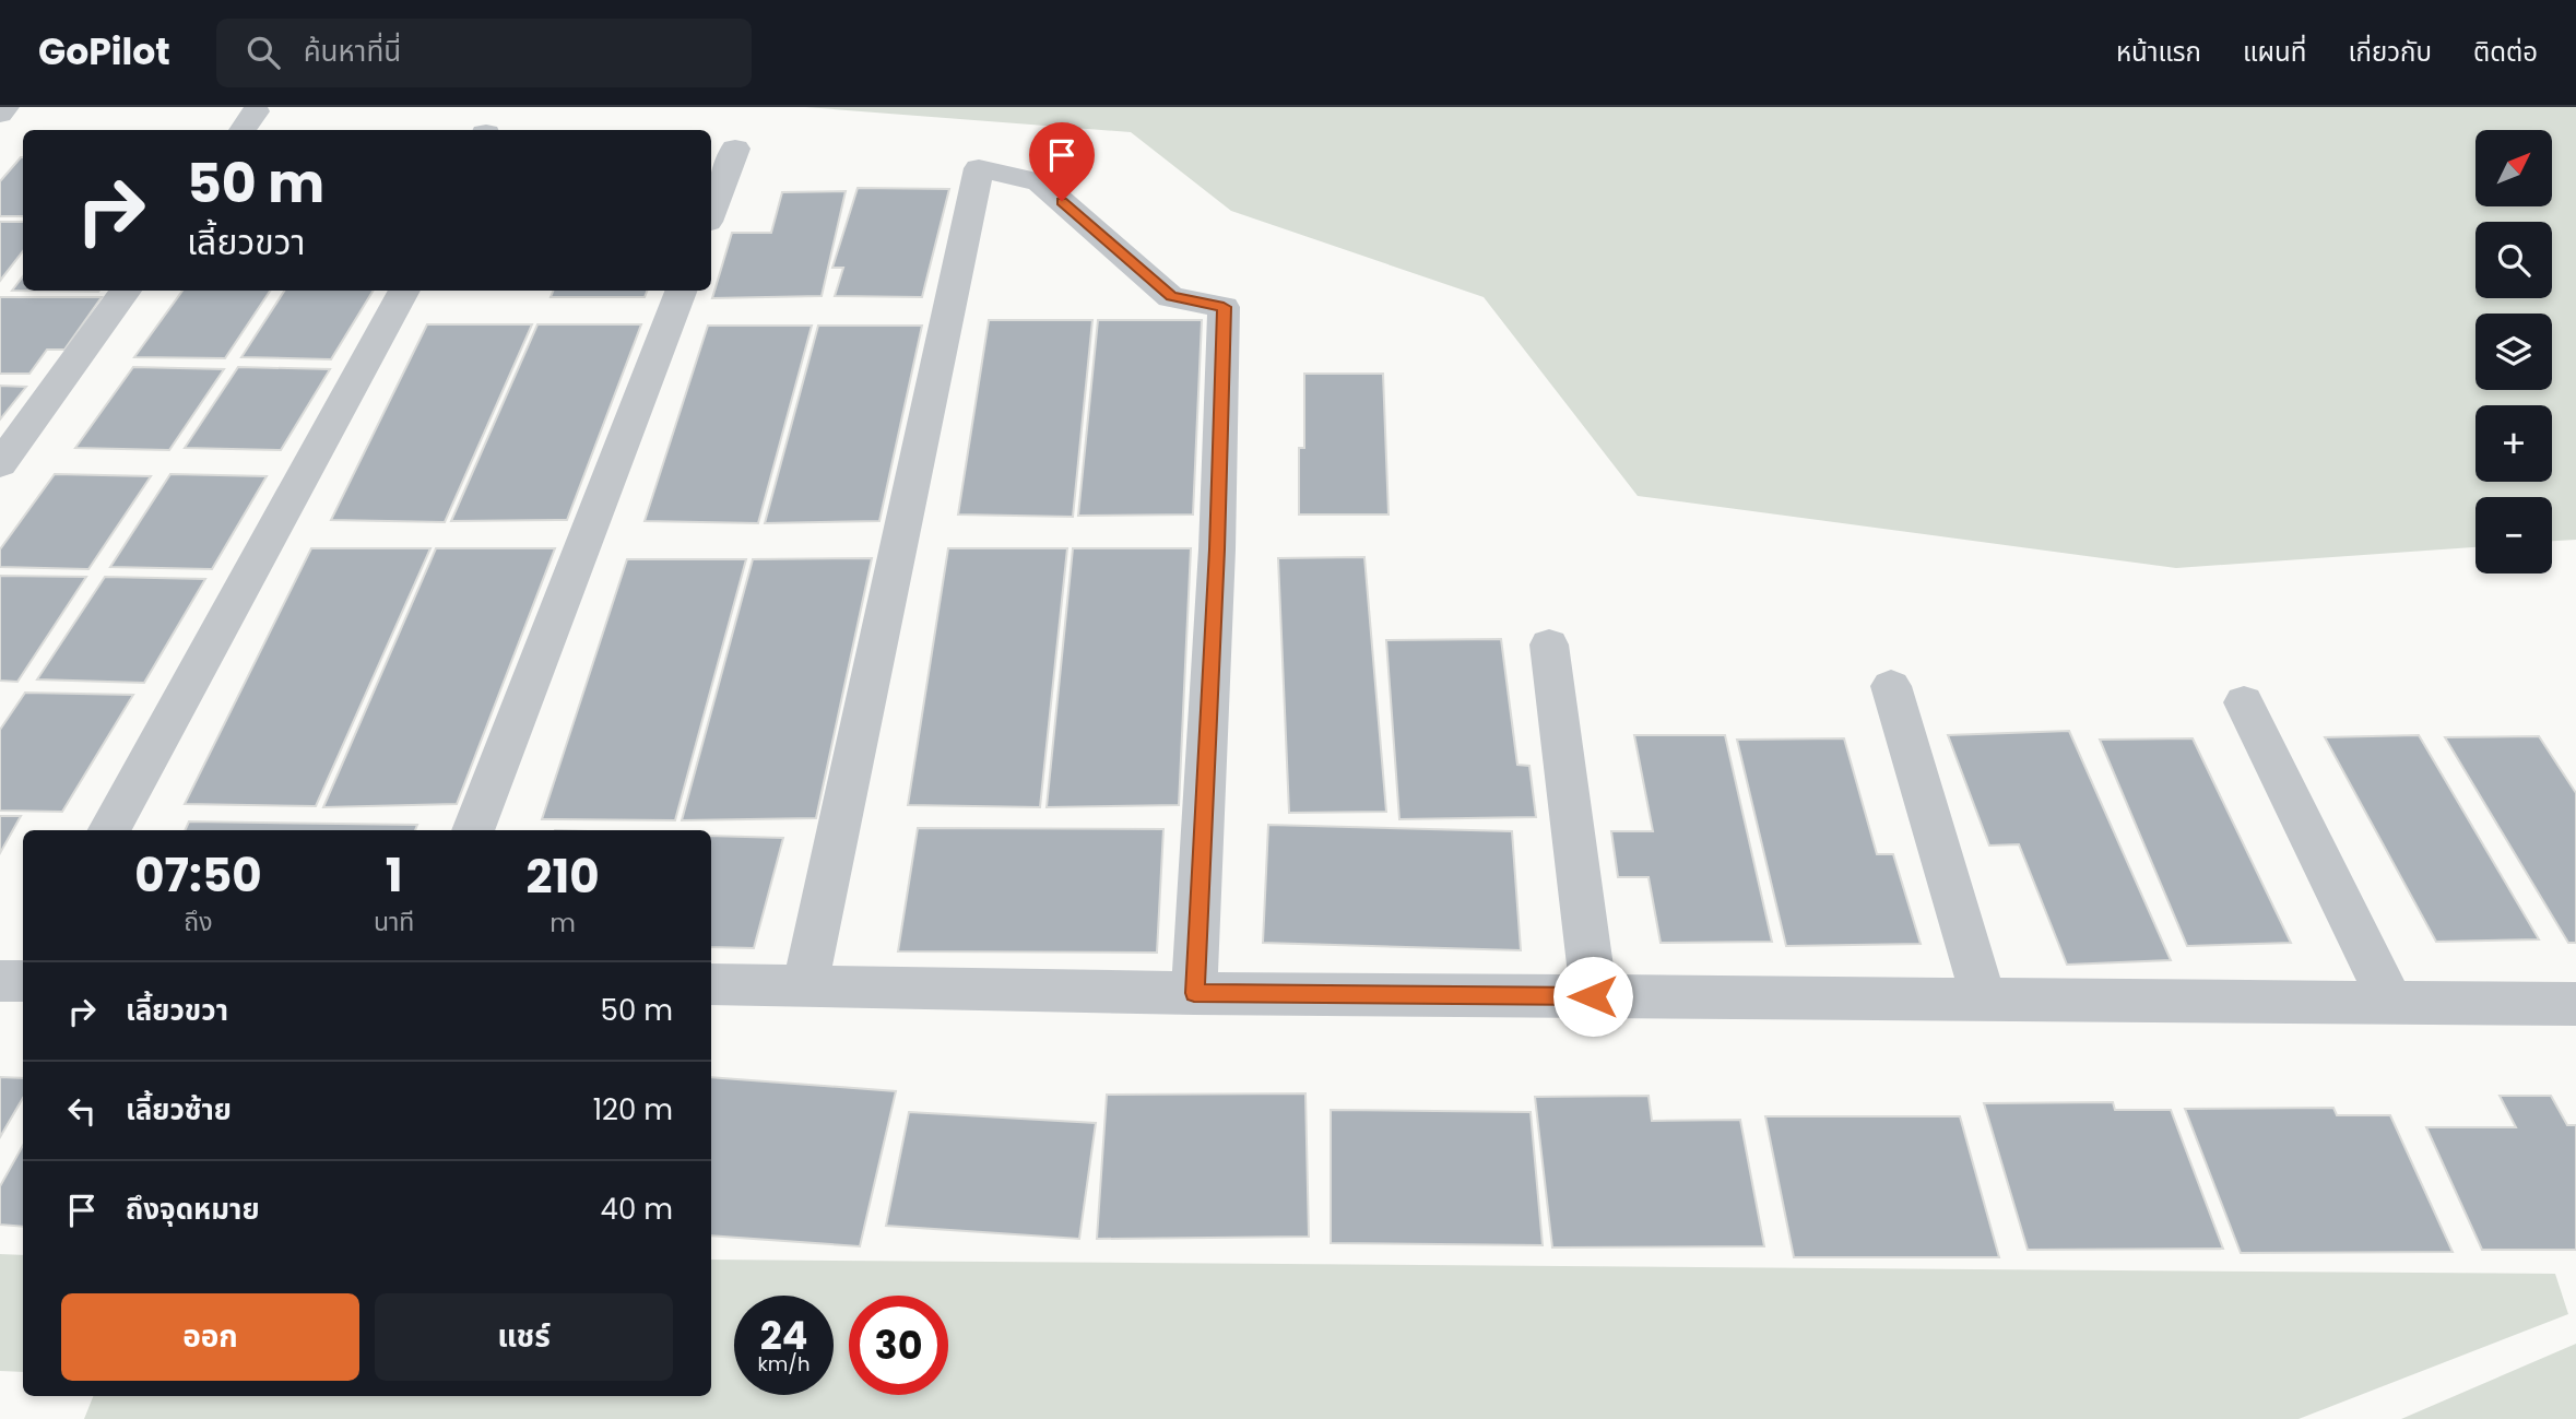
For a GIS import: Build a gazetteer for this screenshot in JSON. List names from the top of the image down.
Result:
{
  "north": "top right",
  "page": {
    "header": "GoPilot",
    "search": "ค้นหาที่นี่",
    "nav": [
      "หน้าแรก",
      "แผนที่",
      "เกี่ยวกับ",
      "ติดต่อ"
    ],
    "map_buttons": ["+", "−"],
    "turn": ["50 m", "เลี้ยวขวา"],
    "eta": [
      "07:50",
      "ถึง",
      "1",
      "นาที",
      "210",
      "m"
    ],
    "list": [
      {
        "name": "เลี้ยวขวา",
        "value": "50 m"
      },
      {
        "name": "เลี้ยวซ้าย",
        "value": "120 m"
      },
      {
        "name": "ถึงจุดหมาย",
        "value": "40 m"
      }
    ],
    "buttons": ["ออก", "แชร์"],
    "speed": "24 km/h",
    "limit": "30"
  }
}
